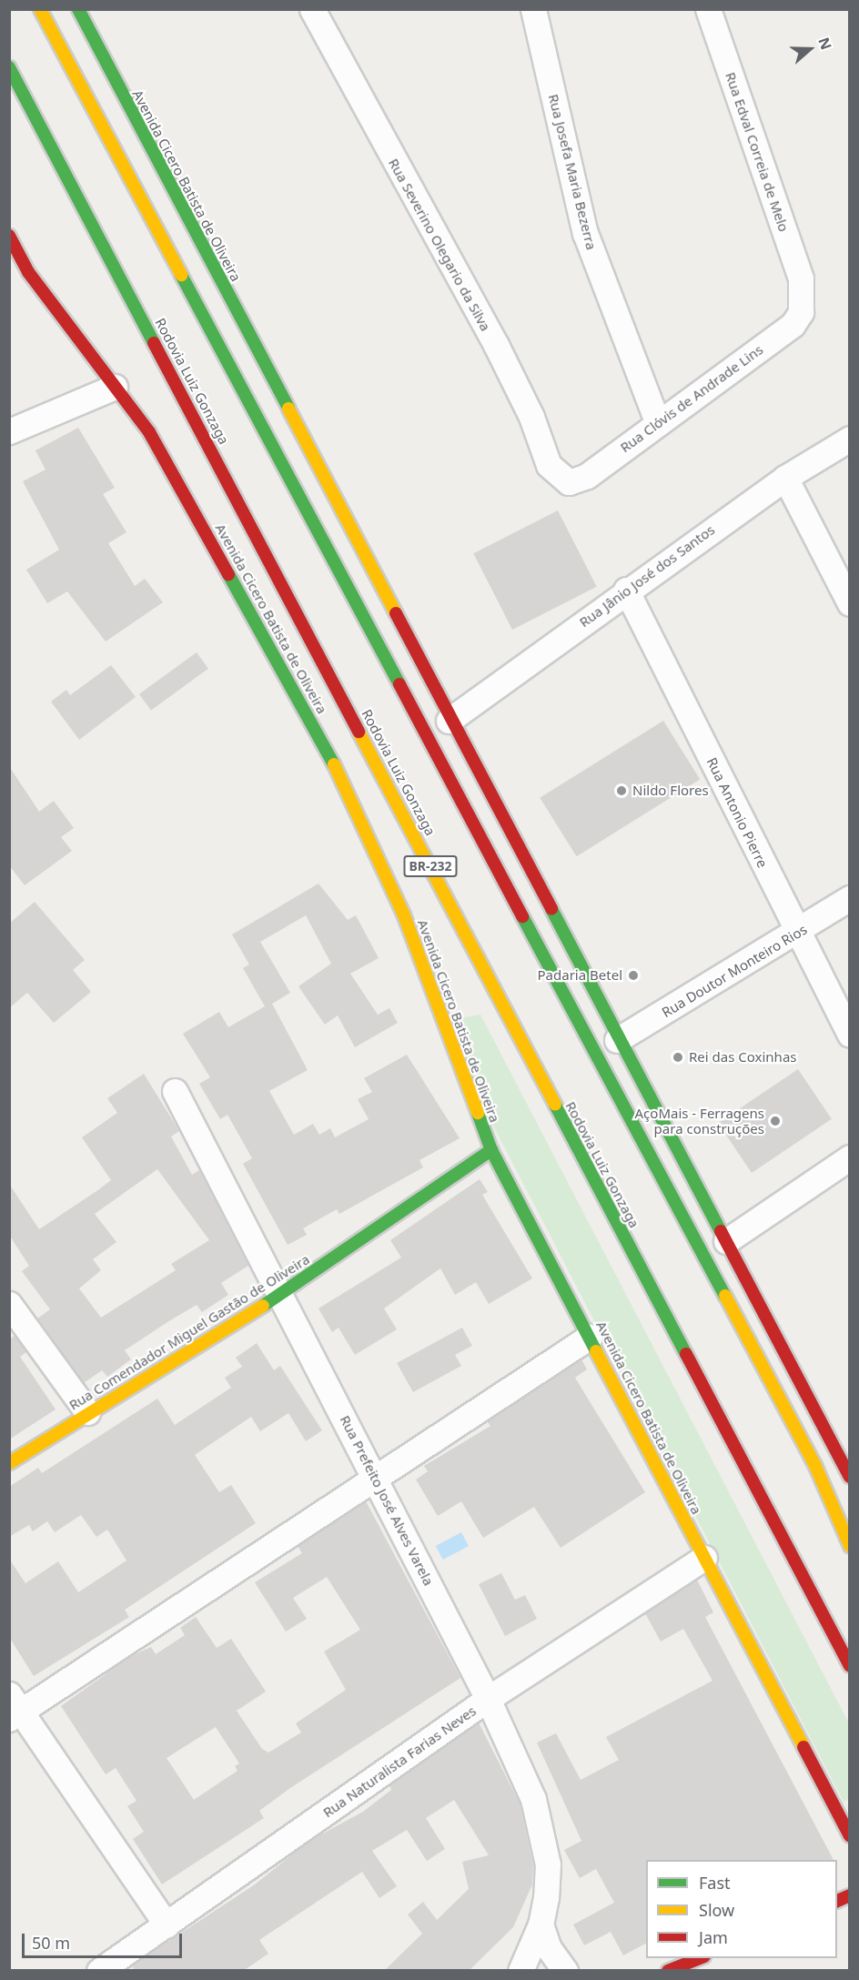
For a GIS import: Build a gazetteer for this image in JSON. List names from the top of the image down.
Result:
{
  "streets": {
    "main road": [
      "Avenida Cicero Batista de Oliveira",
      "Rodovia Luiz Gonzaga",
      "BR-232",
      "Rua Comendador Miguel Gastão de Oliveira"
    ],
    "street": [
      "Rua Edval Correia de Melo",
      "Rua Josefa Maria Bezerra",
      "Rua Severino Olegario da Silva",
      "Rua Clóvis de Andrade Lins",
      "Rua Jânio José dos Santos",
      "Rua Antonio Pierre",
      "Rua Doutor Monteiro Rios",
      "Rua Prefeito José Alves Varela",
      "Rua Naturalista Farias Neves"
    ]
  },
  "crossings": [
    ["Rua Edval Correia de Melo", "Rua Clóvis de Andrade Lins"],
    ["Rua Josefa Maria Bezerra", "Rua Clóvis de Andrade Lins"],
    ["Avenida Cicero Batista de Oliveira", "Rua Jânio José dos Santos"],
    ["Avenida Cicero Batista de Oliveira", "Rua Doutor Monteiro Rios"],
    ["Avenida Cicero Batista de Oliveira", "Rua Comendador Miguel Gastão de Oliveira"],
    ["Avenida Cicero Batista de Oliveira", "Rua Naturalista Farias Neves"],
    ["Rua Severino Olegario da Silva", "Rua Clóvis de Andrade Lins"],
    ["Rua Jânio José dos Santos", "Rua Antonio Pierre"],
    ["Rua Antonio Pierre", "Rua Doutor Monteiro Rios"],
    ["Rua Comendador Miguel Gastão de Oliveira", "Rua Prefeito José Alves Varela"],
    ["Rua Prefeito José Alves Varela", "Rua Naturalista Farias Neves"]
  ],
  "places": [
    "Nildo Flores",
    "Padaria Betel",
    "Rei das Coxinhas",
    "AçoMais - Ferragens para construções"
  ],
  "legend": ["Fast", "Slow", "Jam"],
  "scale_bar": "50 m",
  "north": "right"
}
